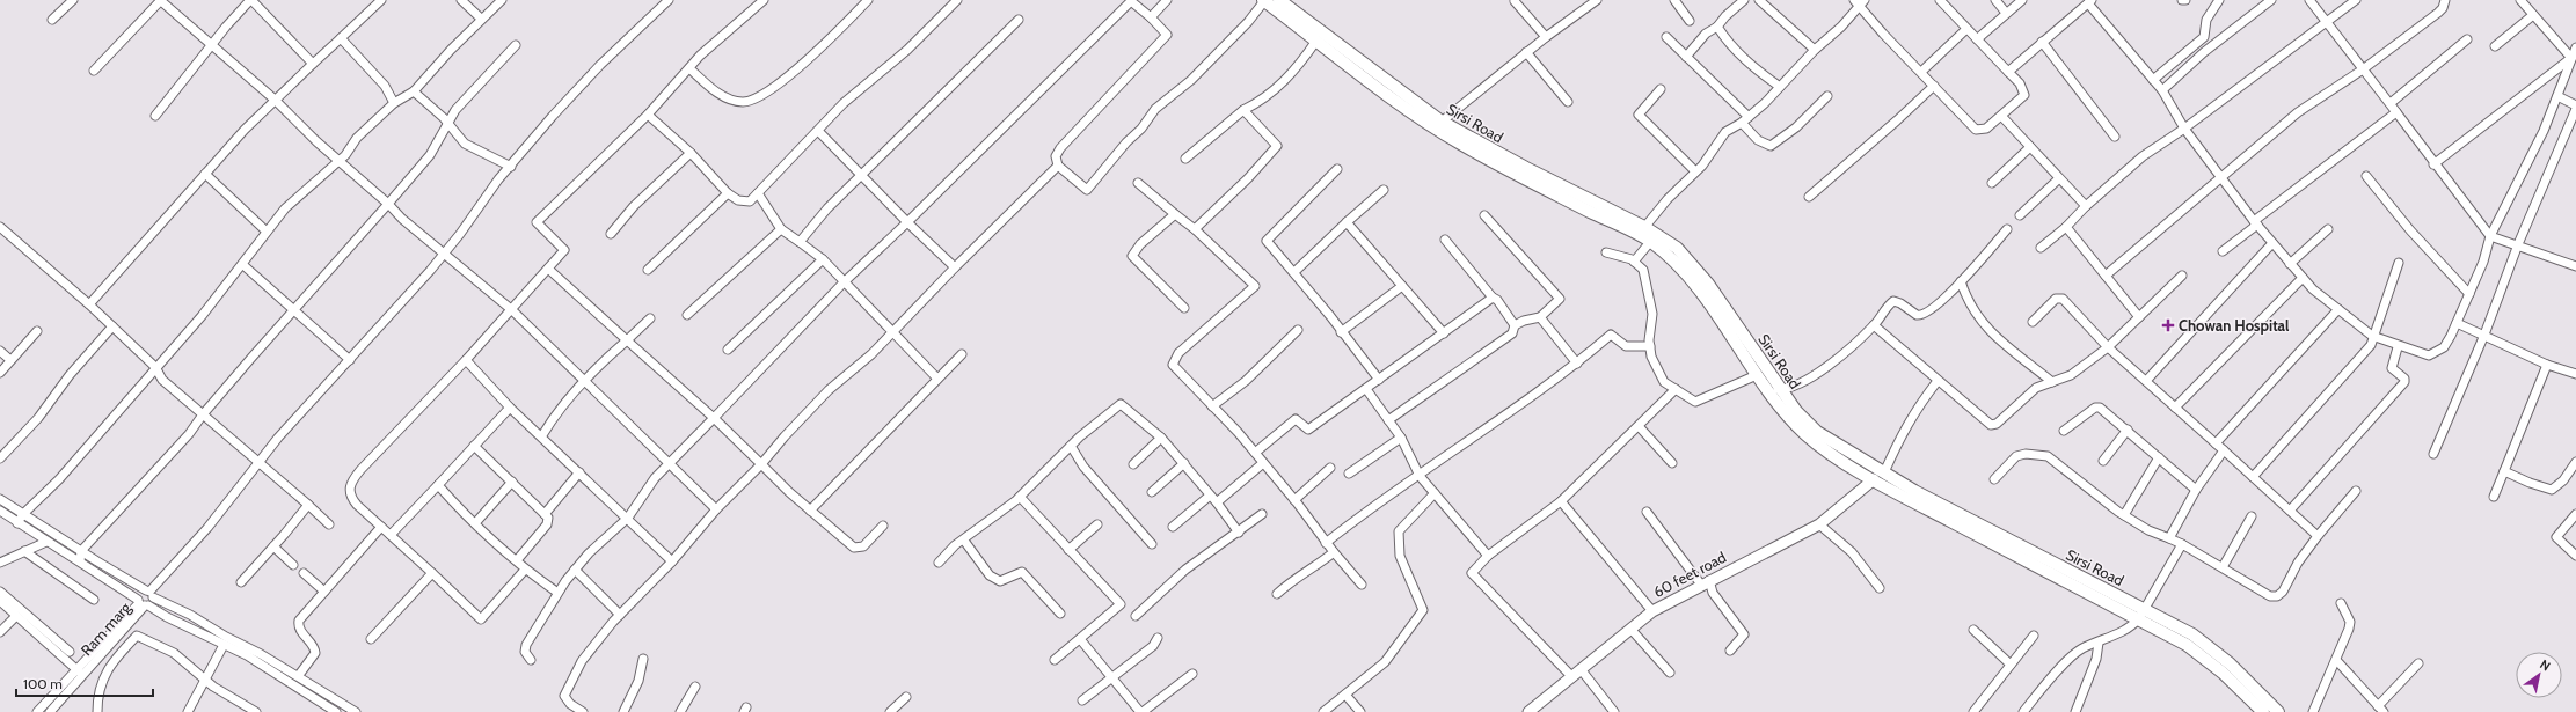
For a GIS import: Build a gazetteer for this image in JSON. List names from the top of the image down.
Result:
{
  "streets": {
    "main road": ["Sirsi Road"],
    "street": ["60 feet road", "Ram marg"]
  },
  "crossings": [
    ["Sirsi Road", "60 feet road"]
  ],
  "places": {
    "health": ["Chowan Hospital"]
  },
  "scale_bar": "100 m",
  "north": "top right"
}
